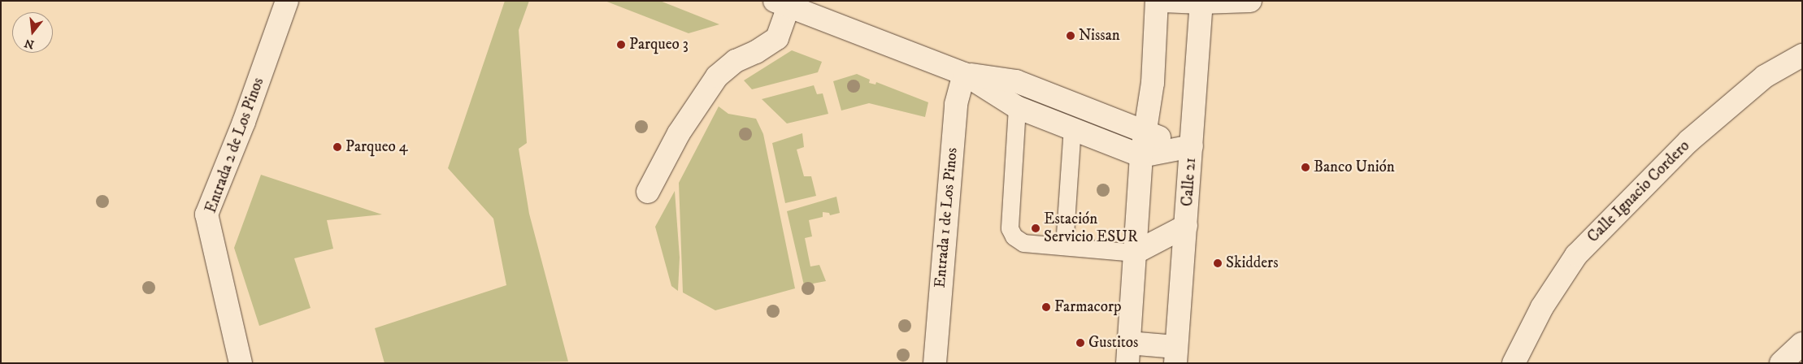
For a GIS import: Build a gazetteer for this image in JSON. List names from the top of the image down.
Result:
{
  "streets": {
    "street": [
      "Entrada 2 de Los Pinos",
      "Calle 21",
      "Calle Ignacio Cordero",
      "Entrada 1 de Los Pinos"
    ]
  },
  "places": [
    "Nissan",
    "Parqueo 3",
    "Parqueo 4",
    "Banco Unión",
    "Estación Servicio ESUR",
    "Skidders",
    "Farmacorp",
    "Gustitos"
  ],
  "north": "bottom"
}
